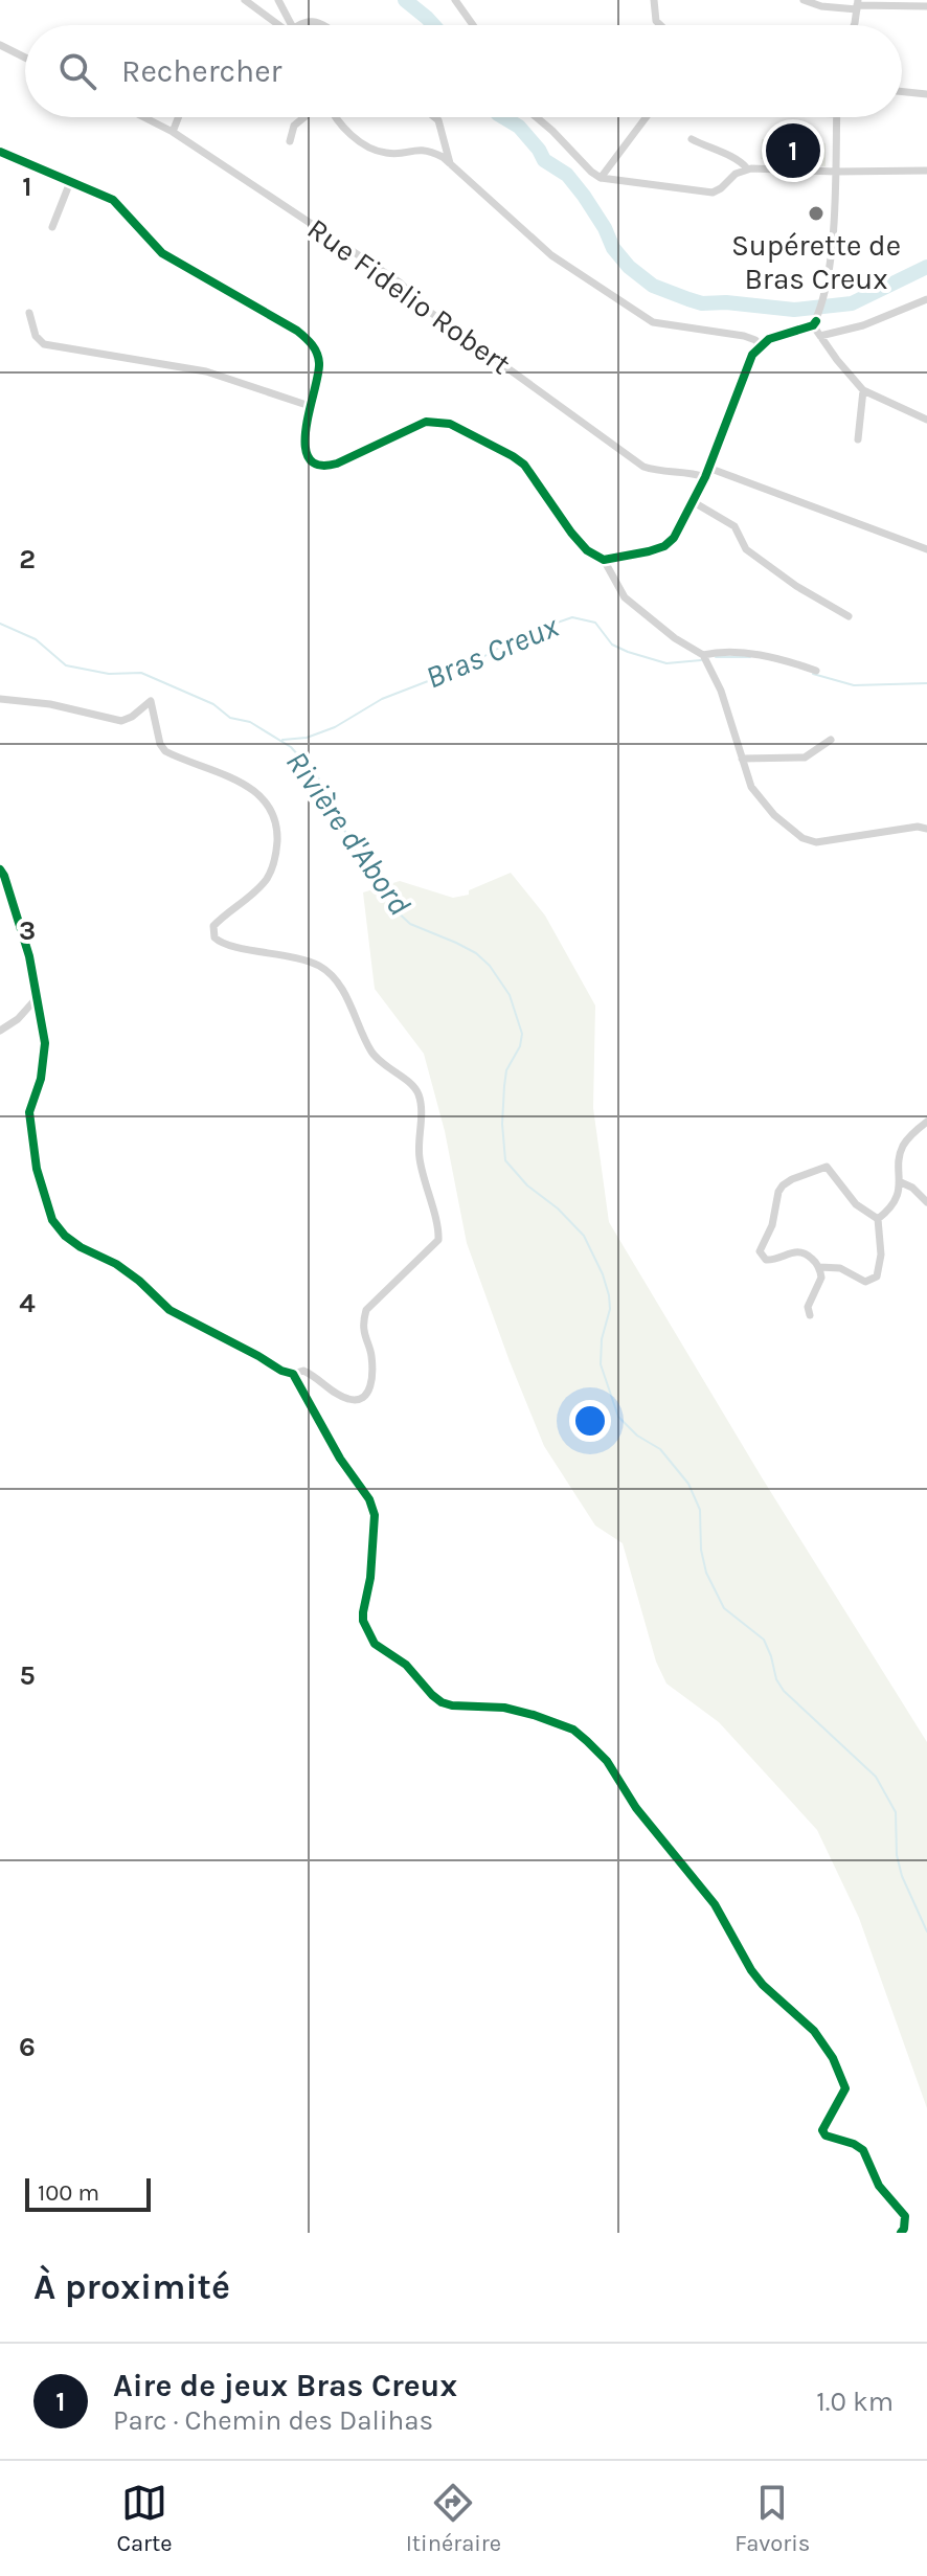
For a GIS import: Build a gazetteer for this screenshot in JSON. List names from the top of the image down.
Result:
{
  "streets": {
    "street": ["Rue Fidelio Robert"]
  },
  "water": ["Bras Creux", "Rivière d'Abord"],
  "places": ["Supérette de Bras Creux"],
  "scale_bar": "100 m",
  "page": {
    "search": "Rechercher",
    "pins": "1",
    "scale": "100 m",
    "heading": "À proximité",
    "list": [
      {
        "mark": "1",
        "name": "Aire de jeux Bras Creux",
        "note": "Parc · Chemin des Dalihas",
        "value": "1.0 km"
      }
    ],
    "nav": ["Carte", "Itinéraire", "Favoris"]
  },
  "grid": {
    "rows": [
      "1",
      "2",
      "3",
      "4",
      "5",
      "6"
    ]
  }
}
